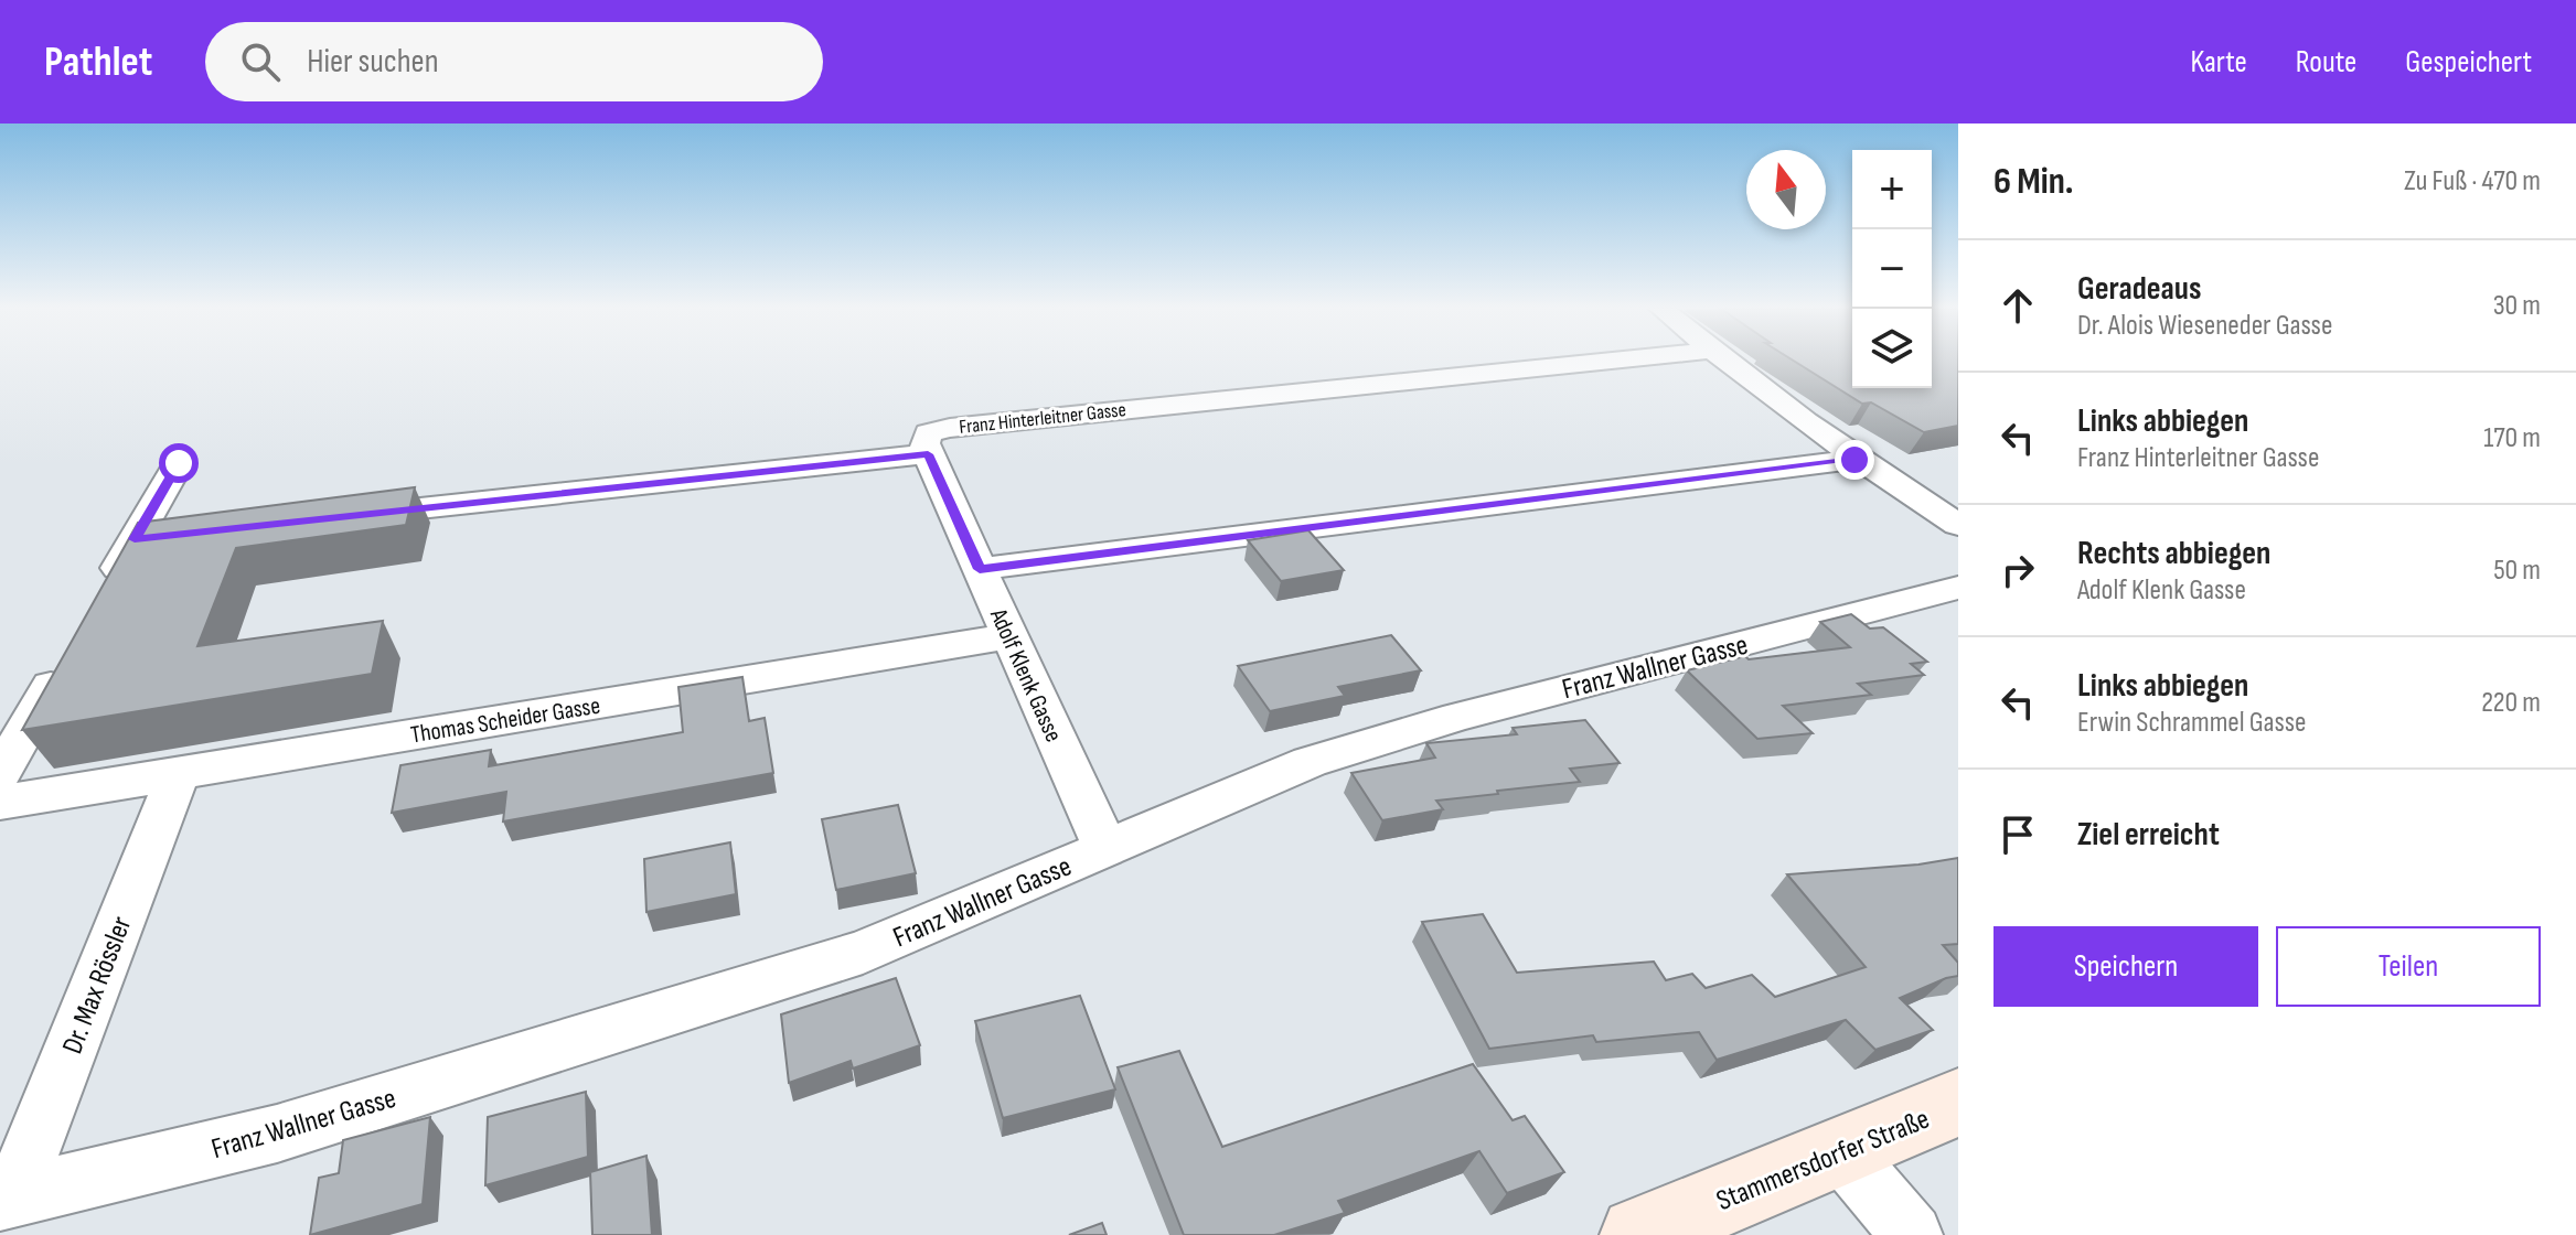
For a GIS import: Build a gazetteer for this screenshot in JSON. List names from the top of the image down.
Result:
{
  "streets": {
    "main road": ["Stammersdorfer Straße"],
    "street": [
      "Franz Hinterleitner Gasse",
      "Franz Wallner Gasse",
      "Adolf Klenk Gasse",
      "Thomas Scheider Gasse",
      "Dr. Max Rössler"
    ]
  },
  "crossings": [
    ["Franz Hinterleitner Gasse", "Adolf Klenk Gasse"],
    ["Franz Wallner Gasse", "Adolf Klenk Gasse"],
    ["Franz Wallner Gasse", "Dr. Max Rössler"],
    ["Adolf Klenk Gasse", "Thomas Scheider Gasse"],
    ["Thomas Scheider Gasse", "Dr. Max Rössler"]
  ],
  "north": "top",
  "page": {
    "header": "Pathlet",
    "search": "Hier suchen",
    "nav": ["Karte", "Route", "Gespeichert"],
    "heading": ["6 Min.", "Zu Fuß · 470 m"],
    "map_buttons": ["+", "−"],
    "list": [
      ["Geradeaus", "Dr. Alois Wieseneder Gasse", "30 m"],
      ["Links abbiegen", "Franz Hinterleitner Gasse", "170 m"],
      ["Rechts abbiegen", "Adolf Klenk Gasse", "50 m"],
      ["Links abbiegen", "Erwin Schrammel Gasse", "220 m"],
      "Ziel erreicht"
    ],
    "buttons": ["Speichern", "Teilen"]
  }
}
